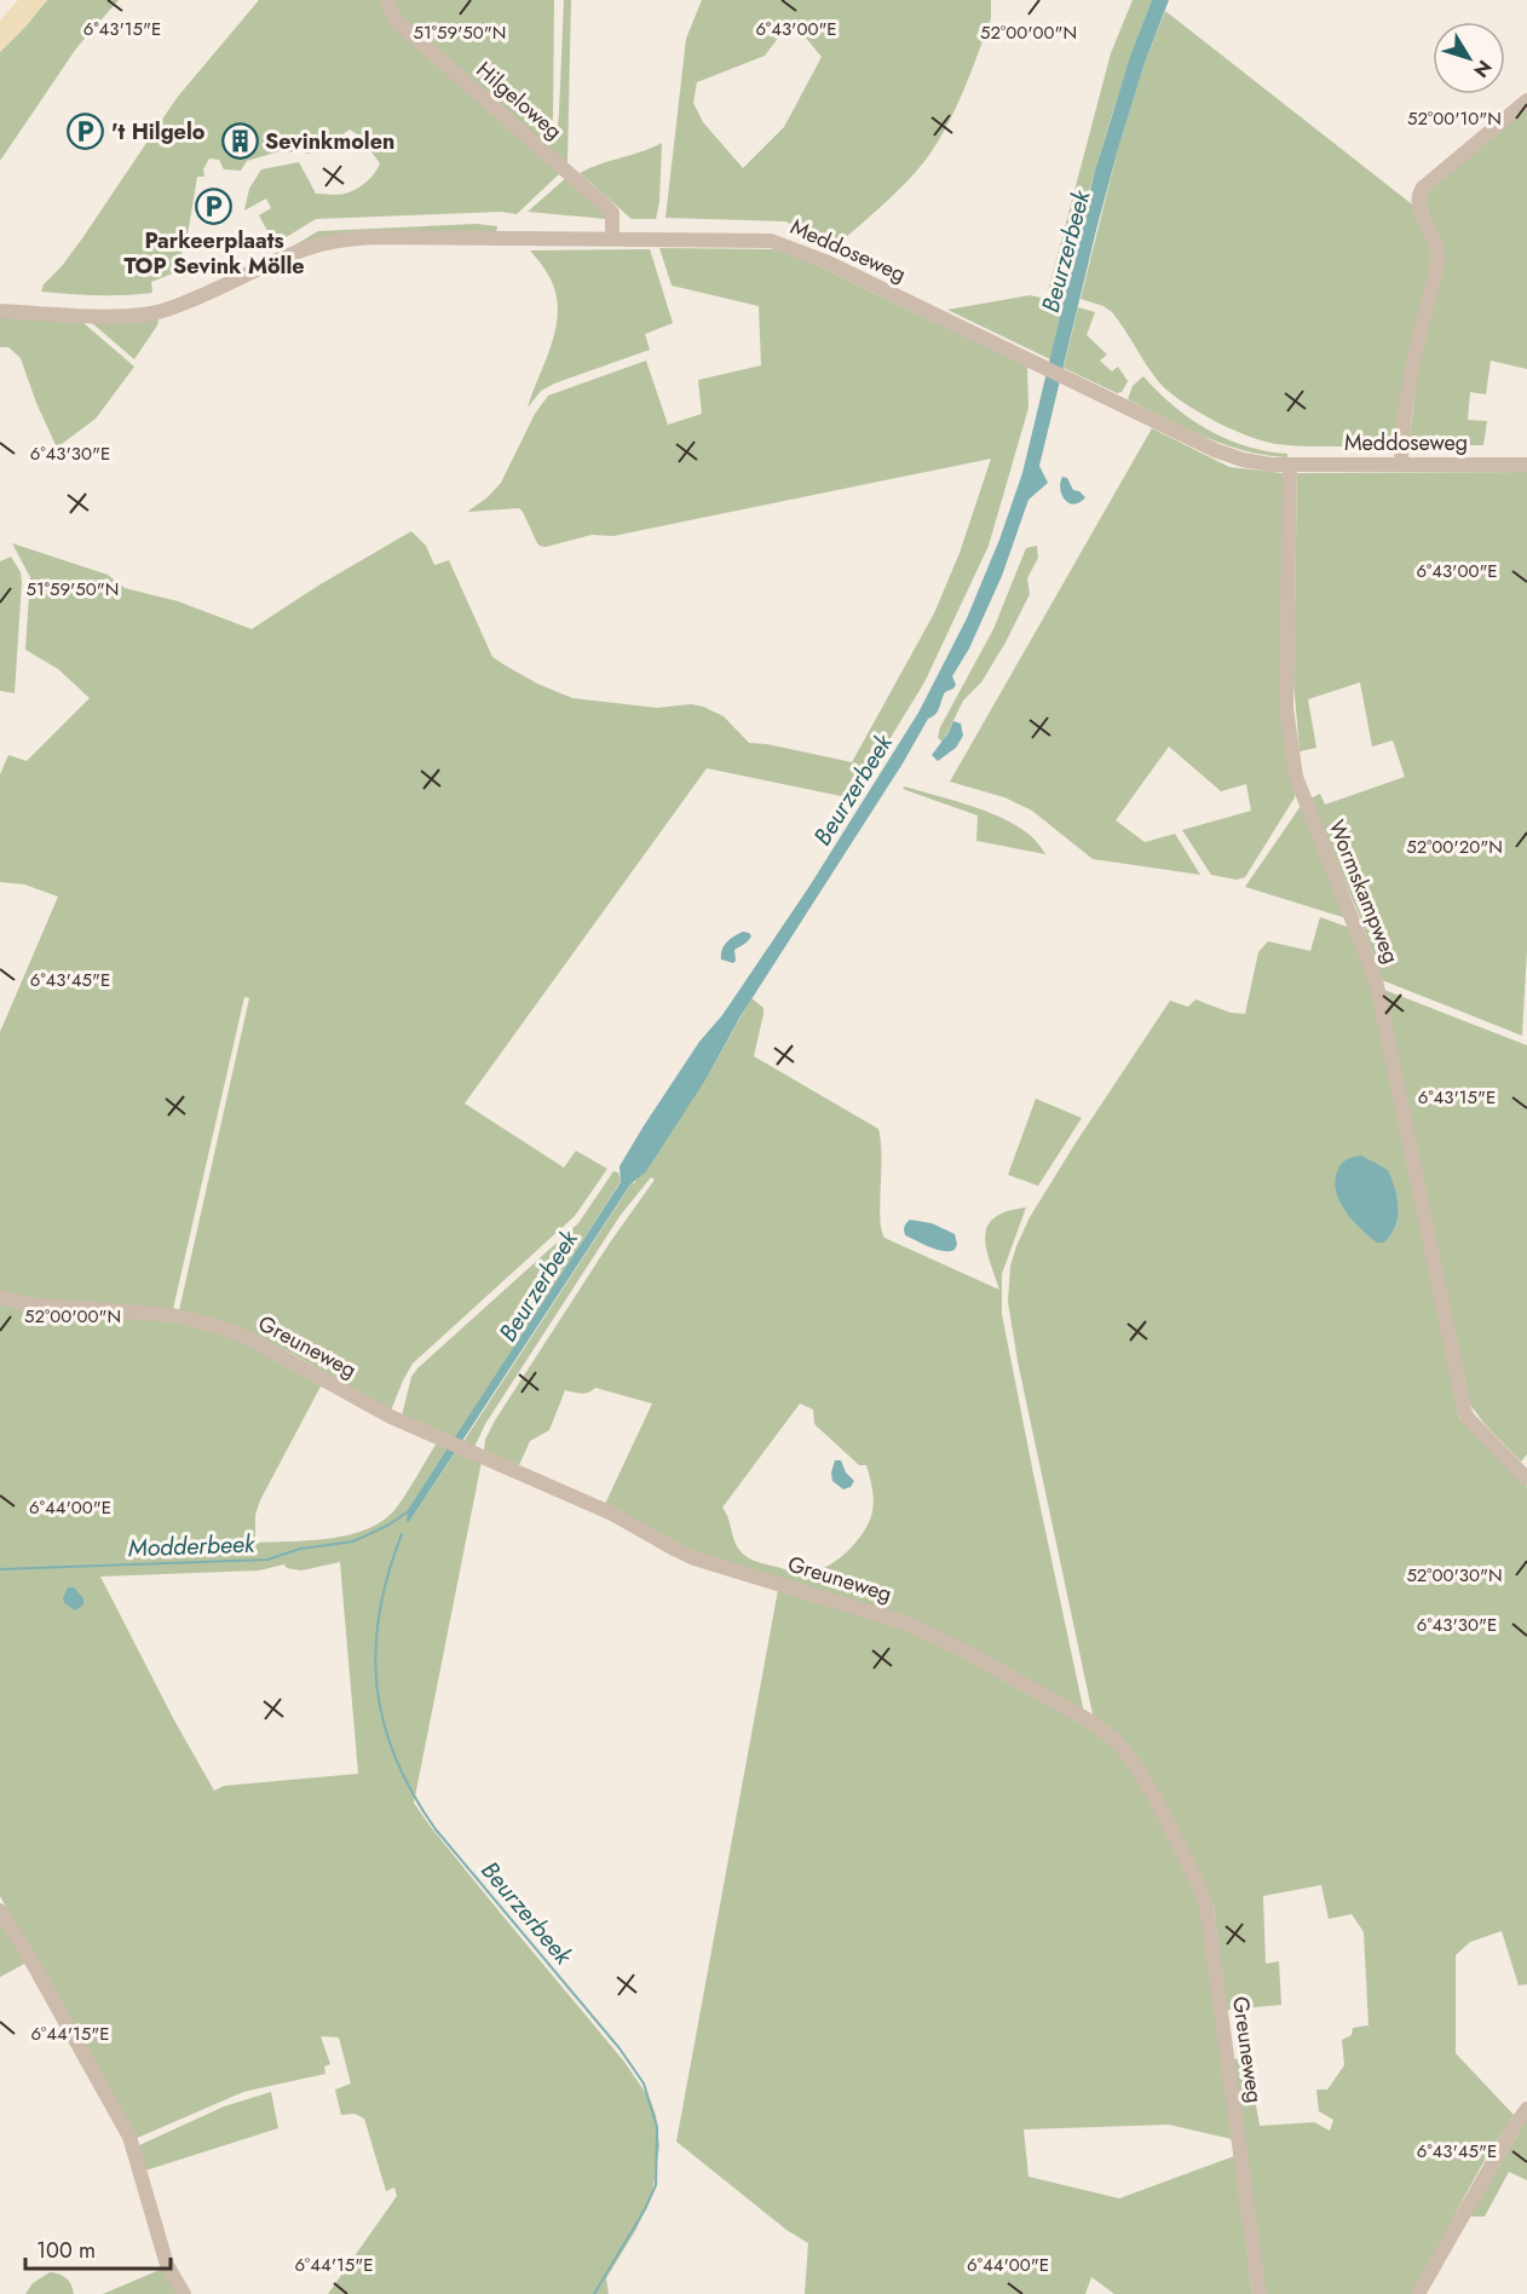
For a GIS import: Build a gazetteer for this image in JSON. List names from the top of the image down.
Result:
{
  "streets": {
    "street": [
      "Hilgeloweg",
      "Meddoseweg",
      "Wormskampweg",
      "Greuneweg"
    ]
  },
  "crossings": [
    ["Hilgeloweg", "Meddoseweg"],
    ["Meddoseweg", "Wormskampweg"]
  ],
  "water": ["Beurzerbeek", "Modderbeek"],
  "places": {
    "parking": ["'t Hilgelo", "Parkeerplaats TOP Sevink Mölle"],
    "building": ["Sevinkmolen"]
  },
  "scale_bar": "100 m",
  "north": "bottom right",
  "coordinates": [
    "6°43'15\"E",
    "6°43'00\"E",
    "51°59'50\"N",
    "52°00'00\"N",
    "52°00'10\"N",
    "6°43'30\"E",
    "52°00'20\"N",
    "6°43'45\"E",
    "6°44'00\"E",
    "52°00'30\"N",
    "6°44'15\"E"
  ]
}
